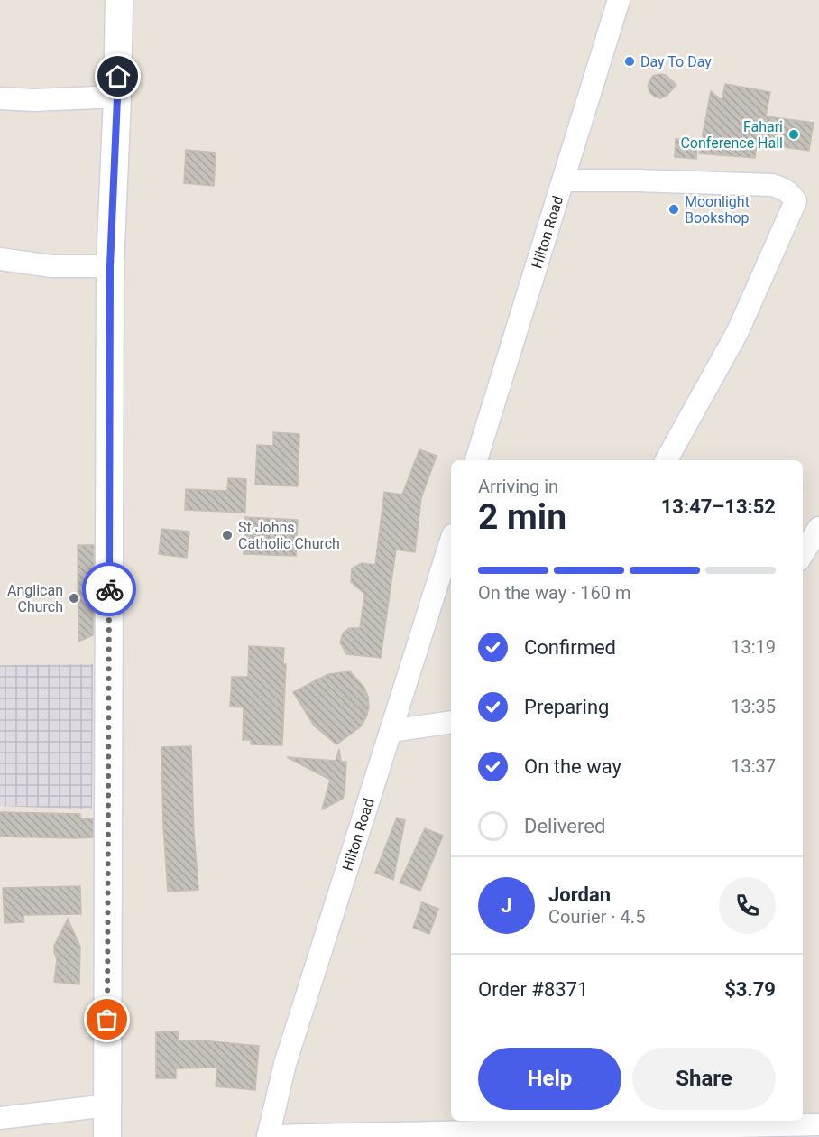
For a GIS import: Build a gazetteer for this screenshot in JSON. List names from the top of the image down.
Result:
{
  "streets": {
    "street": ["Hilton Road"]
  },
  "places": [
    "Day To Day",
    "Fahari Conference Hall",
    "Moonlight Bookshop",
    "St Johns Catholic Church",
    "Anglican Church"
  ],
  "page": {
    "heading": ["2 min", "Arriving in", "13:47–13:52"],
    "panel": [
      "Jordan",
      "Courier · 4.5",
      "Order #8371",
      "$3.79"
    ],
    "bar": "On the way · 160 m",
    "list": [
      ["Confirmed", "13:19"],
      ["Preparing", "13:35"],
      ["On the way", "13:37"],
      "Delivered"
    ],
    "round": "J",
    "buttons": ["Help", "Share"]
  }
}
